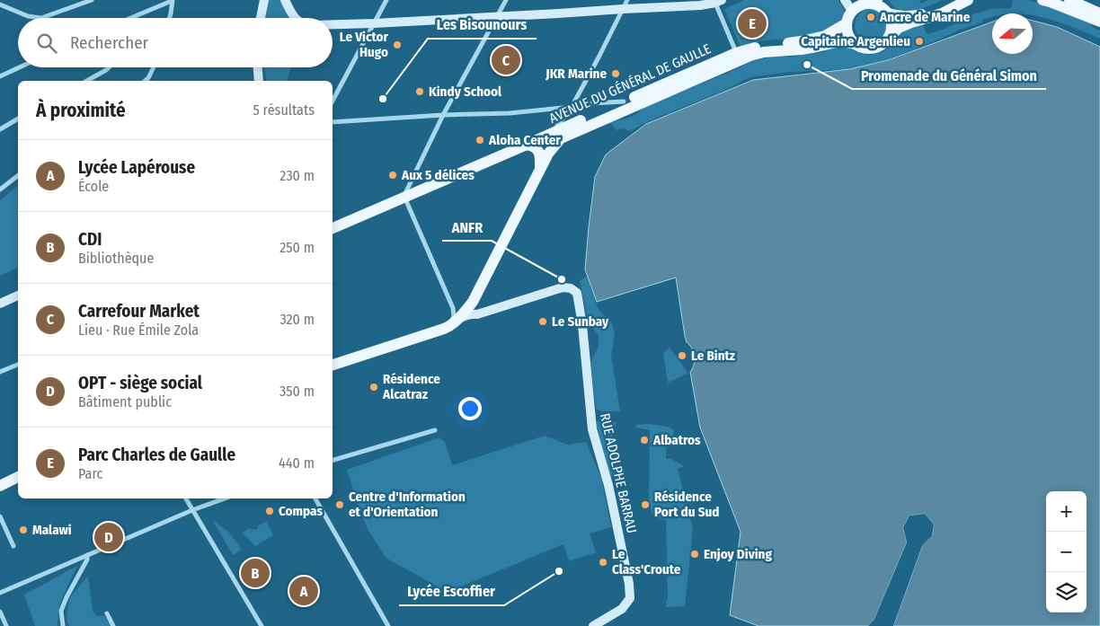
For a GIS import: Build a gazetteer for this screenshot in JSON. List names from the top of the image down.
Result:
{
  "streets": {
    "main road": ["AVENUE DU GÉNÉRAL DE GAULLE"],
    "street": ["RUE ADOLPHE BARRAU"]
  },
  "places": [
    "Ancre de Marine",
    "Capitaine Argenlieu",
    "Le Victor Hugo",
    "Promenade du Général Simon",
    "JKR Marine",
    "Kindy School",
    "Les Bisounours",
    "Aloha Center",
    "Aux 5 délices",
    "ANFR",
    "Le Sunbay",
    "Le Bintz",
    "Résidence Alcatraz",
    "Albatros",
    "Centre d'Information et d'Orientation",
    "Résidence Port du Sud",
    "Compas",
    "Malawi",
    "Enjoy Diving",
    "Le Class'Croute",
    "Lycée Escoffier"
  ],
  "north": "left",
  "page": {
    "pins": [
      "E",
      "C",
      "D",
      "B",
      "A"
    ],
    "search": "Rechercher",
    "heading": ["À proximité", "5 résultats"],
    "list": [
      {
        "mark": "A",
        "name": "Lycée Lapérouse",
        "note": "École",
        "value": "230 m"
      },
      {
        "mark": "B",
        "name": "CDI",
        "note": "Bibliothèque",
        "value": "250 m"
      },
      {
        "mark": "C",
        "name": "Carrefour Market",
        "note": "Lieu · Rue Émile Zola",
        "value": "320 m"
      },
      {
        "mark": "D",
        "name": "OPT - siège social",
        "note": "Bâtiment public",
        "value": "350 m"
      },
      {
        "mark": "E",
        "name": "Parc Charles de Gaulle",
        "note": "Parc",
        "value": "440 m"
      }
    ],
    "map_buttons": ["+", "−"]
  }
}
